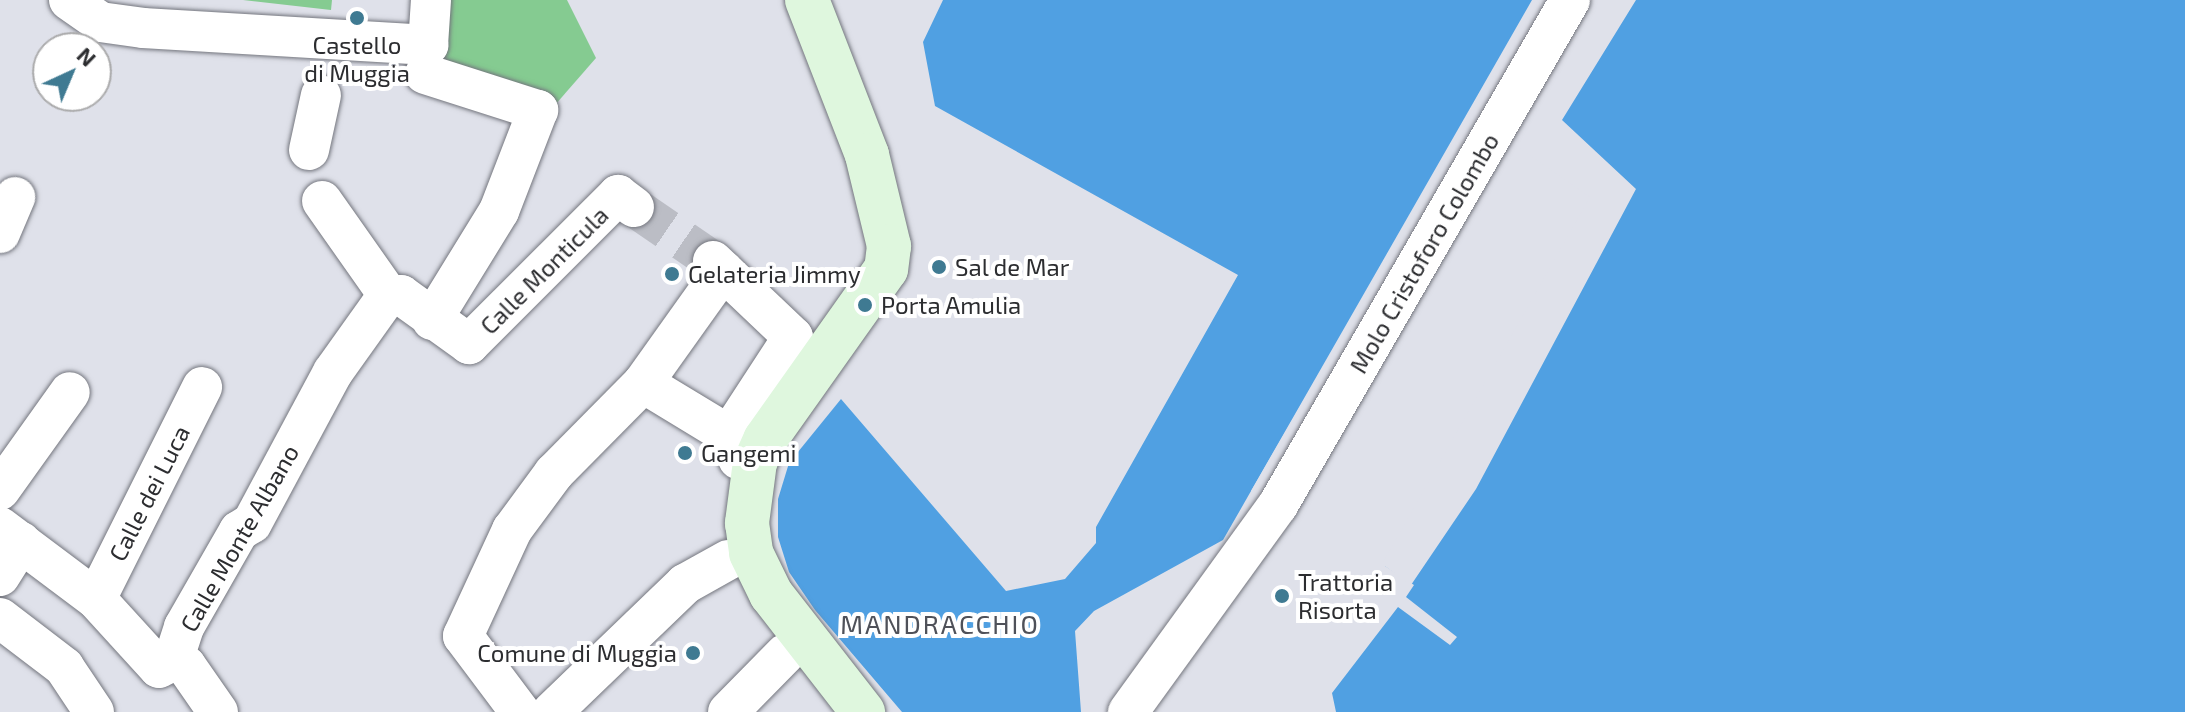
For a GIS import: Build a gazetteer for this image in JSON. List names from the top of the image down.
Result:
{
  "streets": {
    "street": [
      "Molo Cristoforo Colombo",
      "Calle Monticula",
      "Calle dei Luca",
      "Calle Monte Albano"
    ]
  },
  "crossings": [
    ["Calle Monticula", "Calle Monte Albano"]
  ],
  "districts": ["MANDRACCHIO"],
  "places": [
    "Castello di Muggia",
    "Sal de Mar",
    "Gelateria Jimmy",
    "Porta Amulia",
    "Gangemi",
    "Trattoria Risorta",
    "Comune di Muggia"
  ],
  "north": "top right"
}
